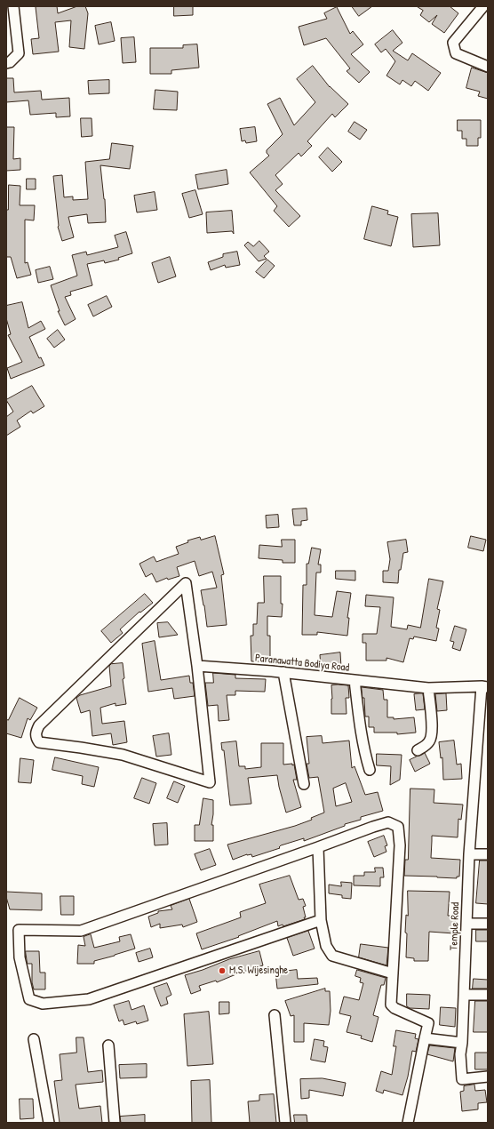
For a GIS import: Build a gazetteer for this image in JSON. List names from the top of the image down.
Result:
{
  "streets": {
    "street": ["Paranawatta Bodiya Road", "Temple Road"]
  },
  "crossings": [
    ["Paranawatta Bodiya Road", "Temple Road"]
  ],
  "places": ["M.S. Wijesinghe"]
}
